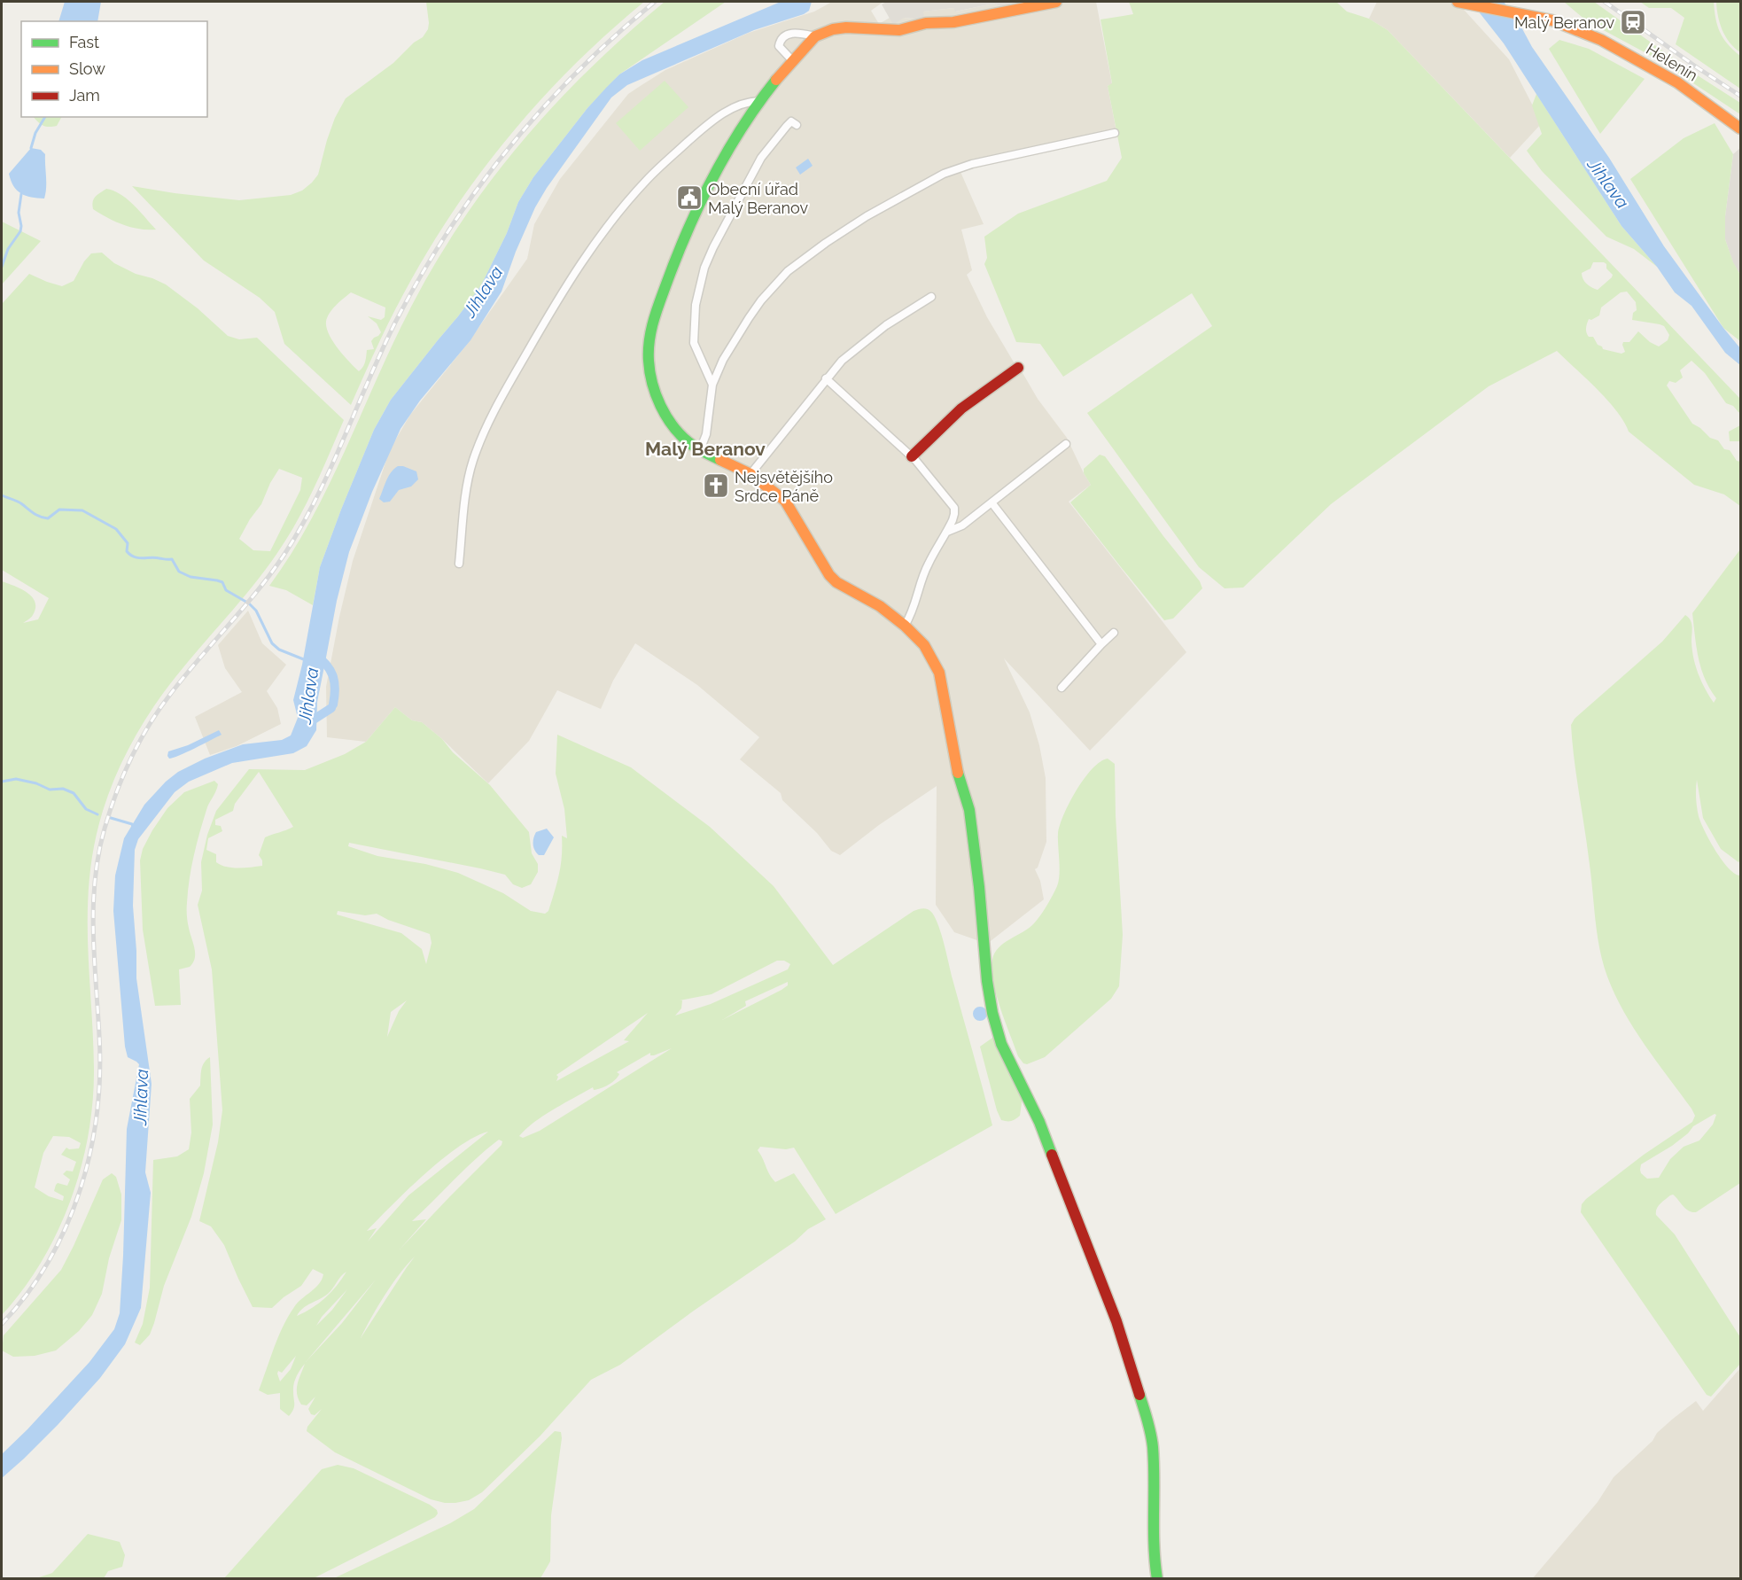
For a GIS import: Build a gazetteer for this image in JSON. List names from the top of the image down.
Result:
{
  "streets": {
    "street": ["Helenín"]
  },
  "districts": ["Malý Beranov"],
  "water": ["Jihlava"],
  "places": {
    "station": ["Malý Beranov"],
    "public building": ["Obecní úřad Malý Beranov"],
    "church": ["Nejsvětějšího Srdce Páně"]
  },
  "legend": ["Fast", "Slow", "Jam"]
}
